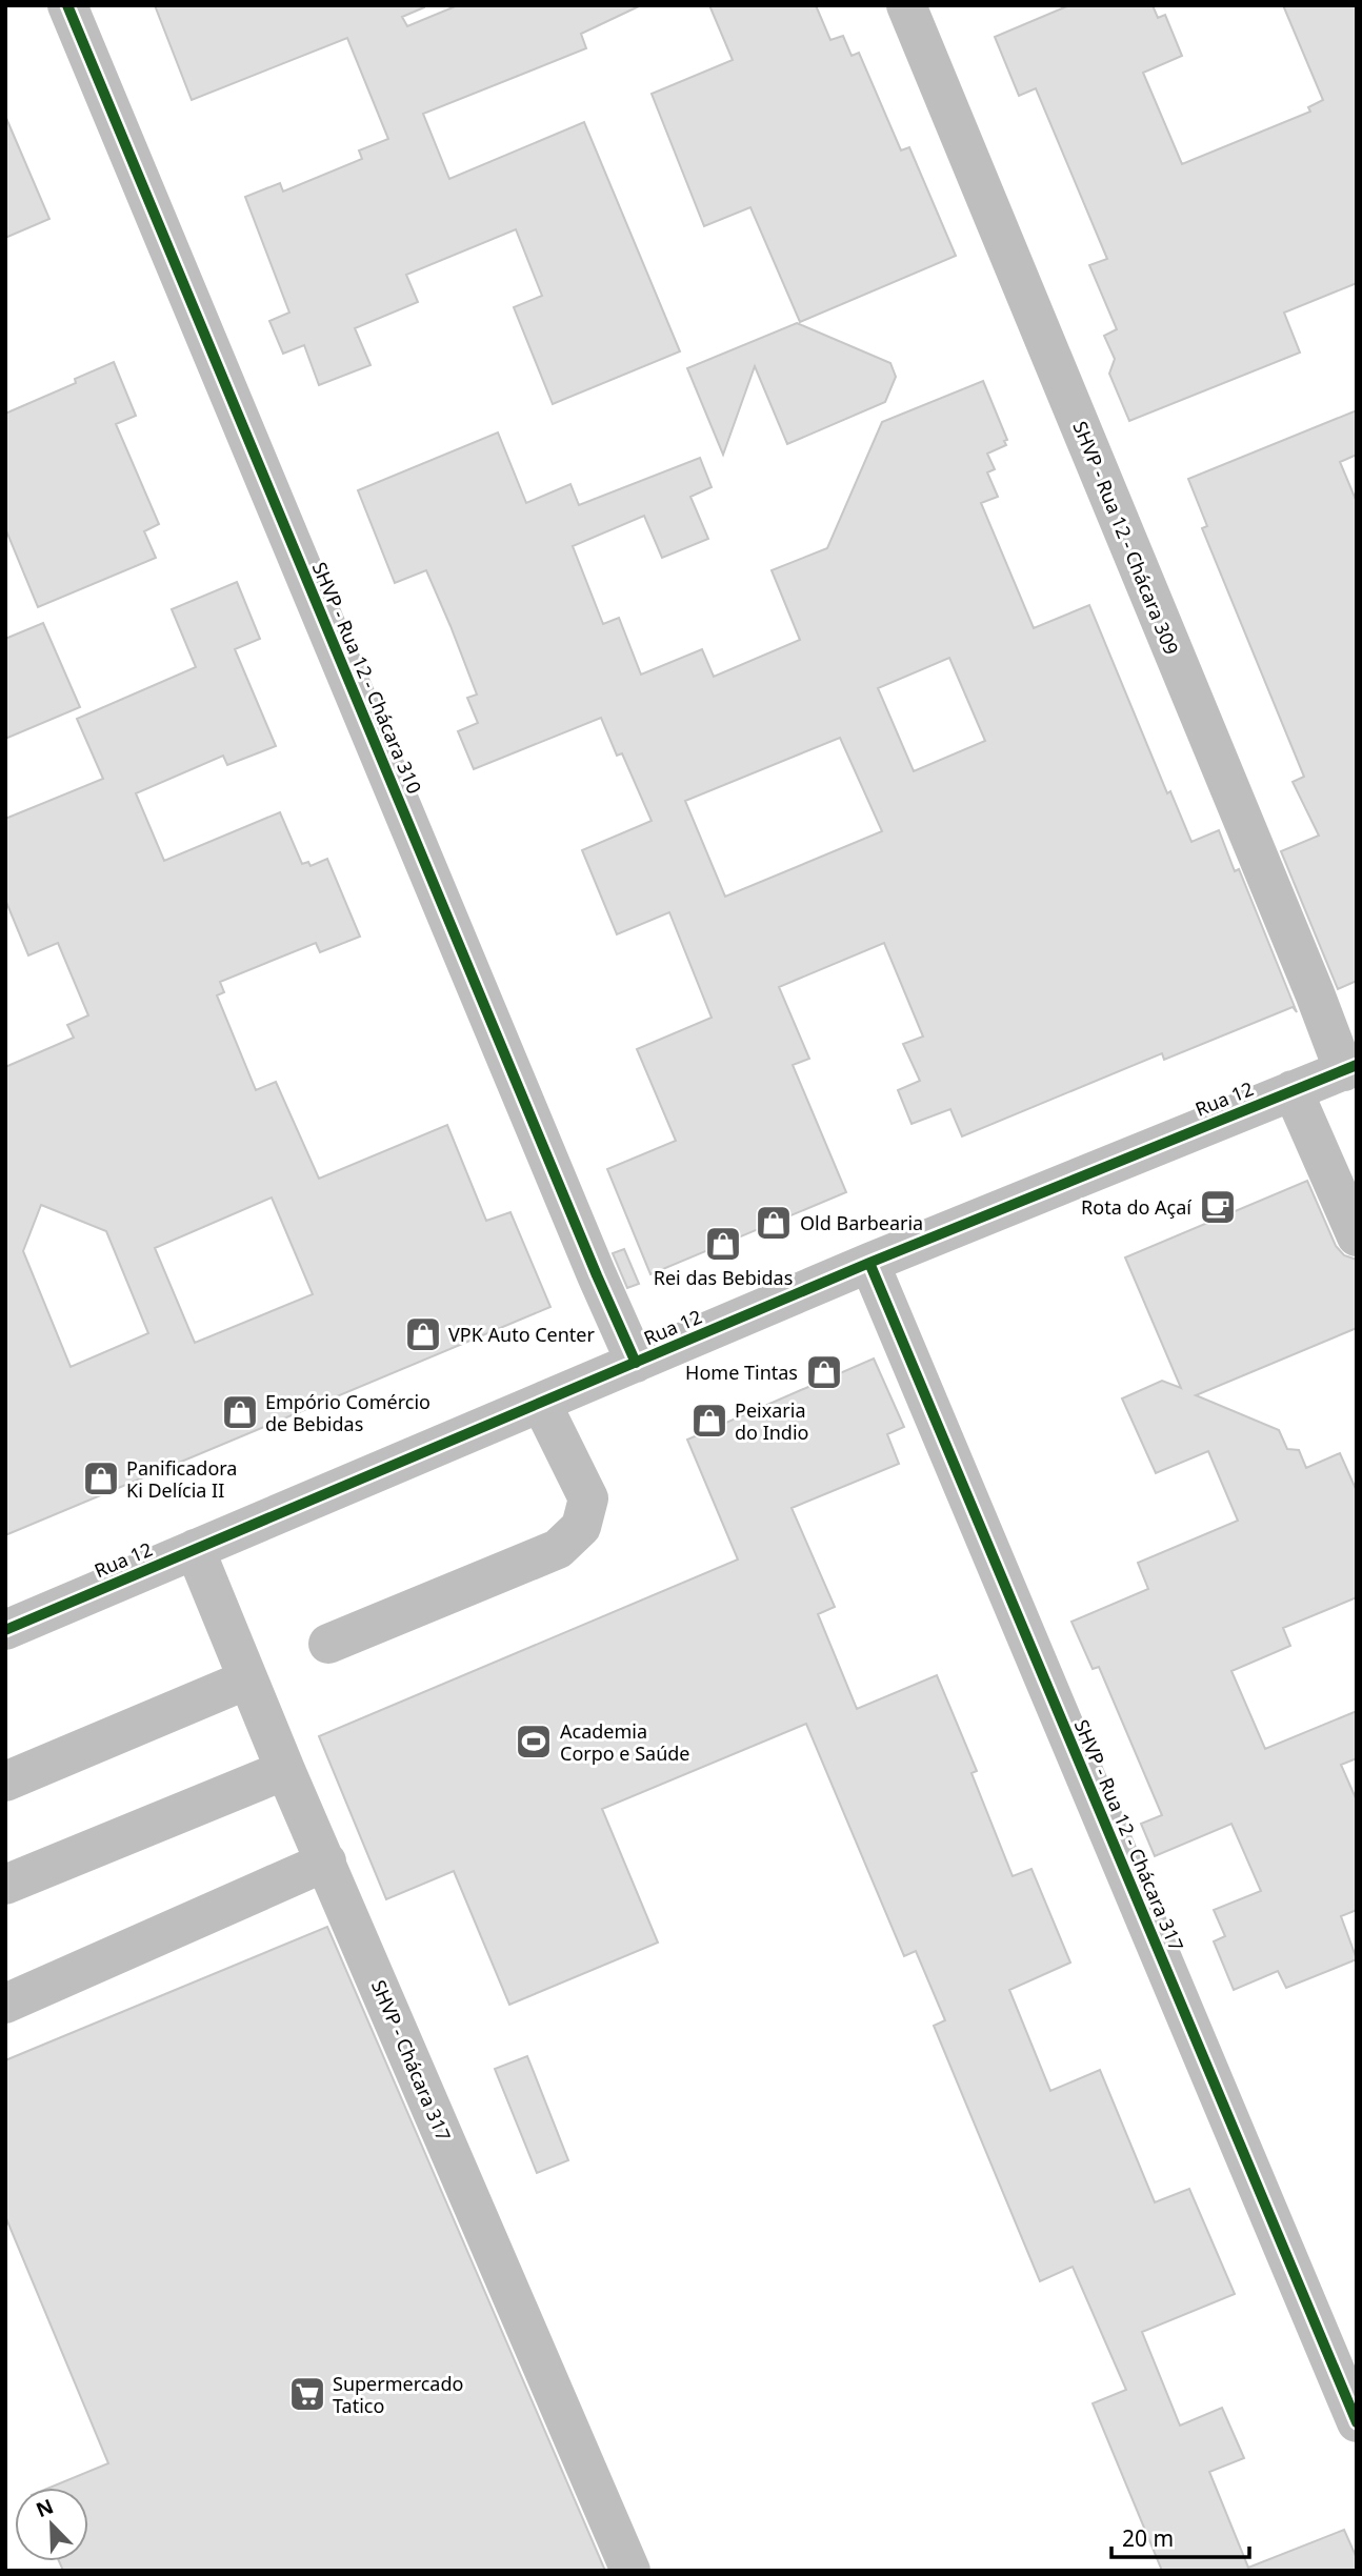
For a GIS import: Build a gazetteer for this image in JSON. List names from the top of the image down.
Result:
{
  "streets": {
    "street": [
      "SHVP - Rua 12 - Chácara 309",
      "SHVP - Rua 12 - Chácara 310",
      "Rua 12",
      "SHVP - Rua 12 - Chácara 317",
      "SHVP - Chácara 317"
    ]
  },
  "crossings": [
    ["SHVP - Rua 12 - Chácara 309", "Rua 12"],
    ["SHVP - Rua 12 - Chácara 310", "Rua 12"],
    ["Rua 12", "SHVP - Rua 12 - Chácara 317"],
    ["Rua 12", "SHVP - Chácara 317"]
  ],
  "places": {
    "cafe": ["Rota do Açaí"],
    "shop": [
      "Old Barbearia",
      "Rei das Bebidas",
      "VPK Auto Center",
      "Home Tintas",
      "Empório Comércio de Bebidas",
      "Peixaria do Indio",
      "Panificadora Ki Delícia II"
    ],
    "sports": ["Academia Corpo e Saúde"],
    "supermarket": ["Supermercado Tatico"]
  },
  "scale_bar": "20 m",
  "north": "top left"
}
